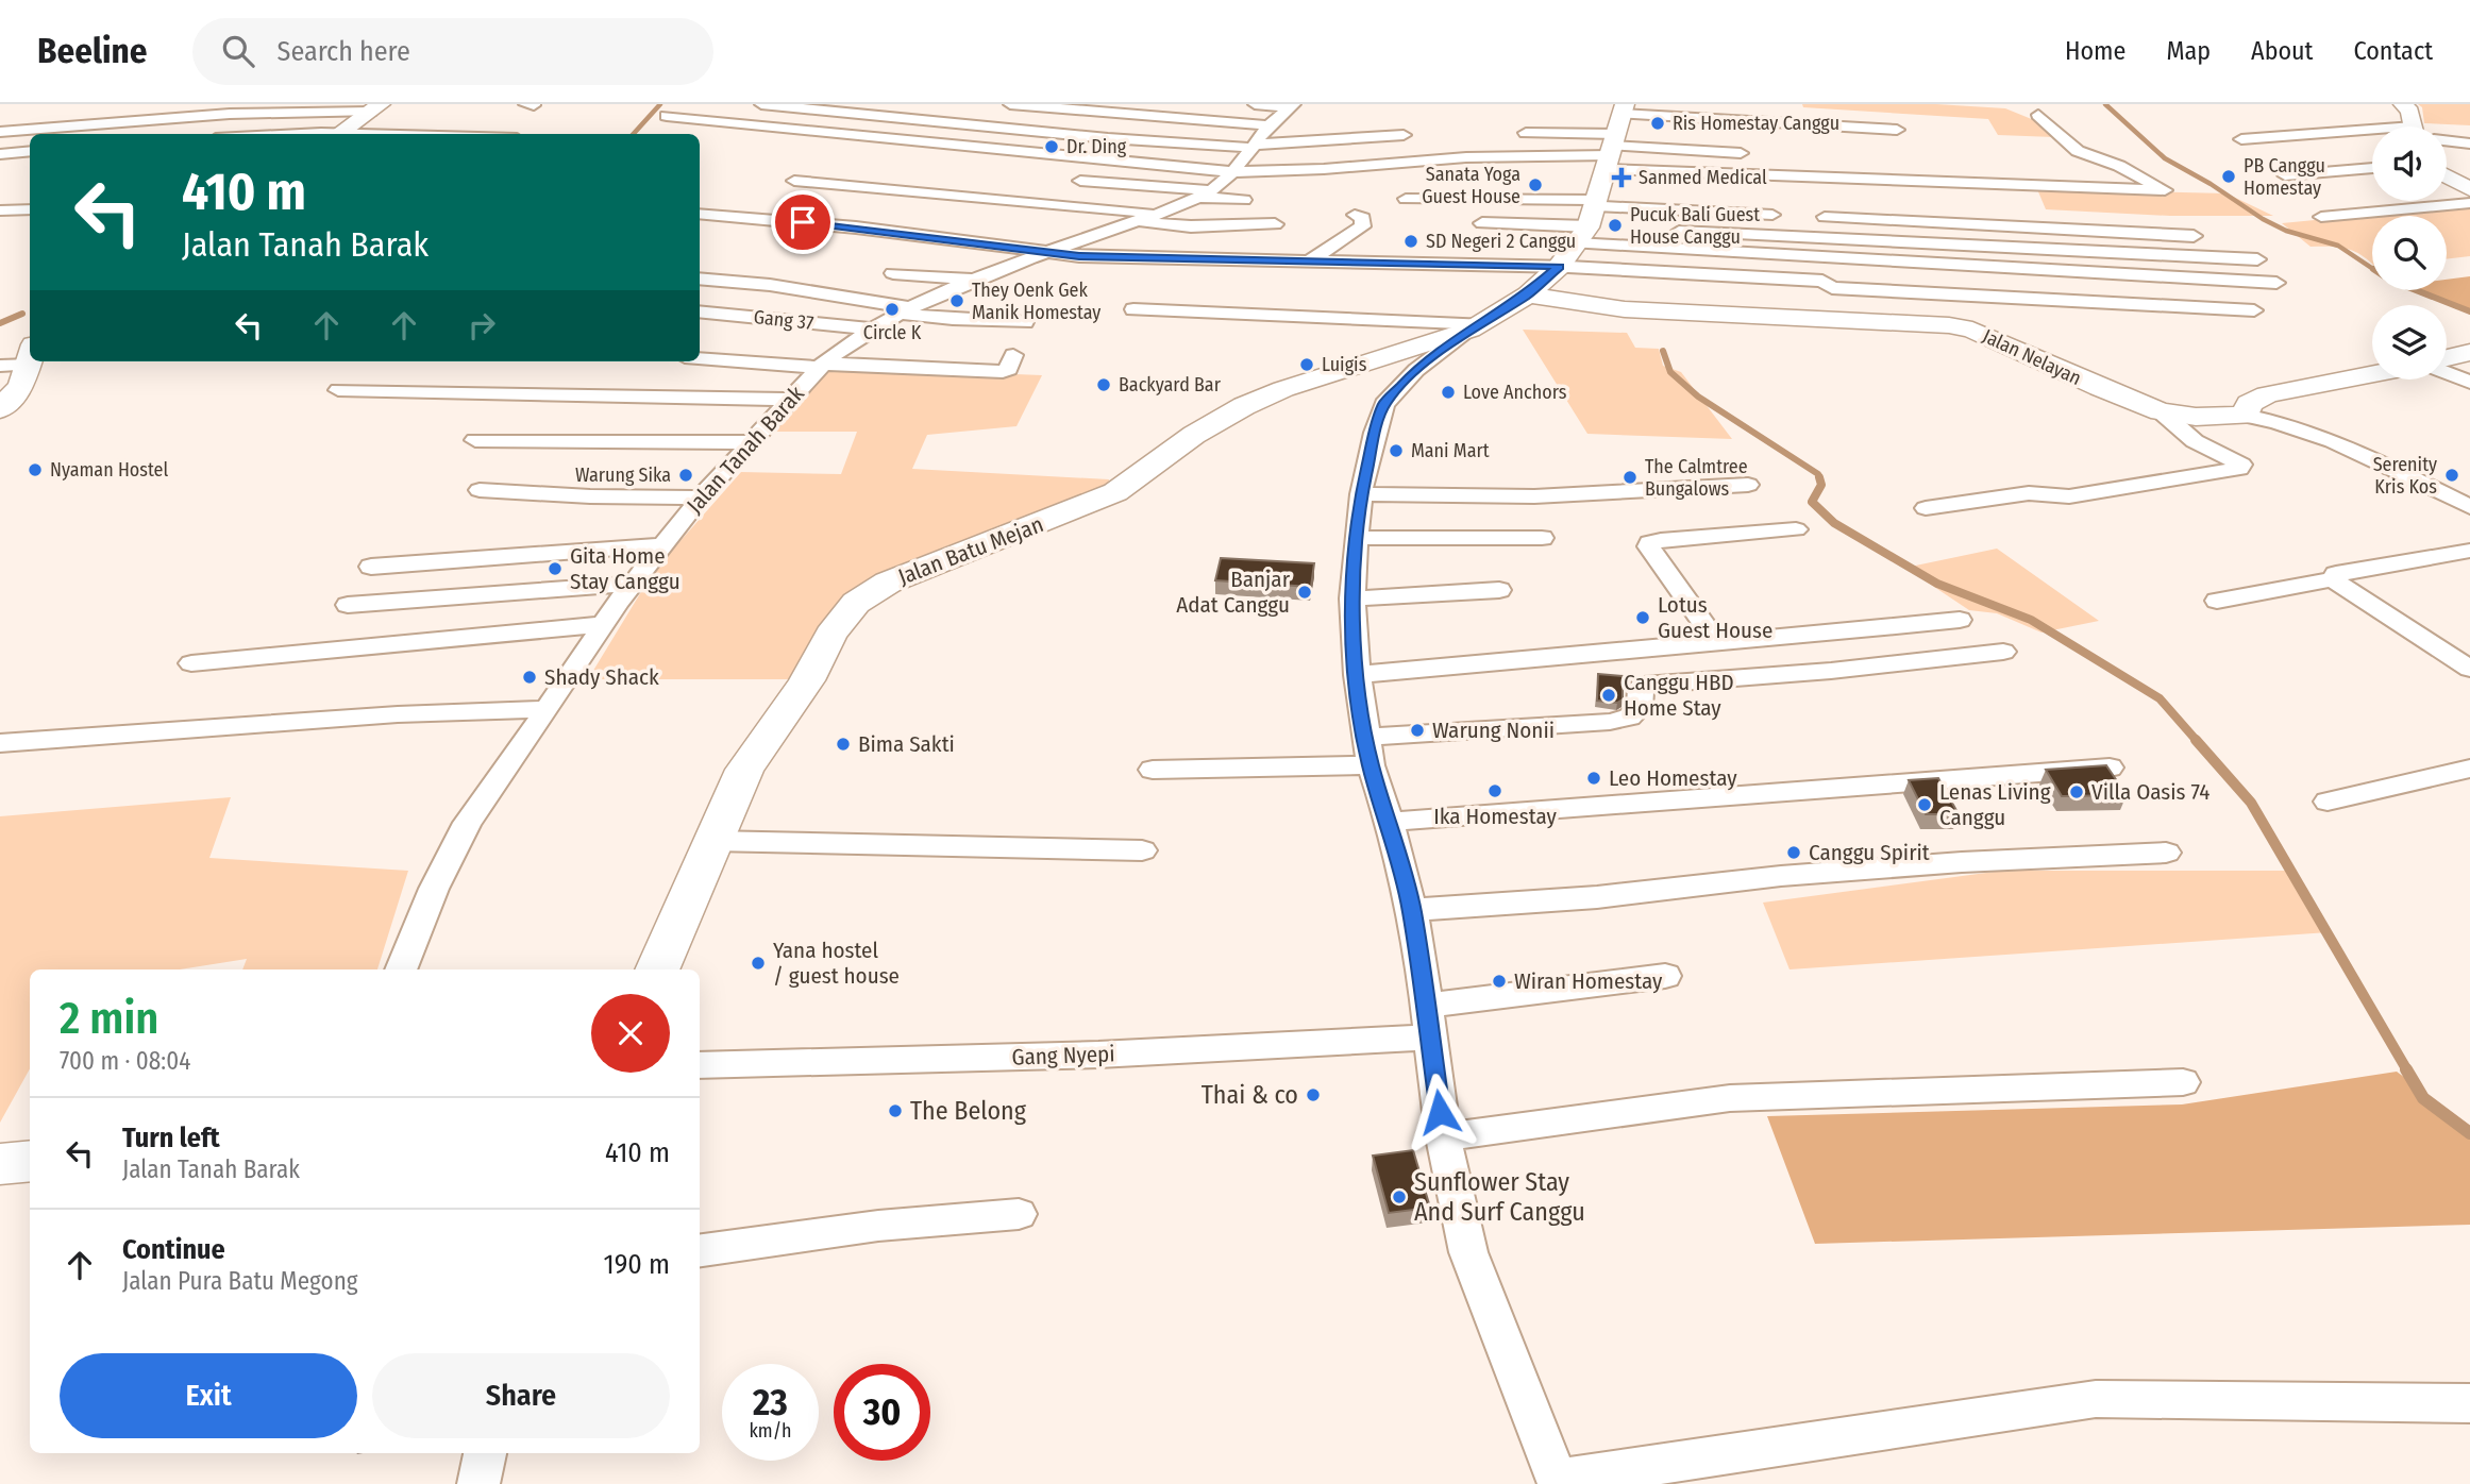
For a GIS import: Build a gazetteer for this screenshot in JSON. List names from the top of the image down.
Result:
{
  "streets": {
    "street": [
      "Gang 37",
      "Jalan Nelayan",
      "Jalan Tanah Barak",
      "Jalan Batu Mejan",
      "Gang Nyepi"
    ]
  },
  "crossings": [
    ["Gang 37", "Jalan Tanah Barak"],
    ["Jalan Nelayan", "Jalan Batu Mejan"],
    ["Jalan Tanah Barak", "Jalan Batu Mejan"]
  ],
  "places": {
    "other": [
      "Ris Homestay Canggu",
      "Dr. Ding",
      "PB Canggu Homestay",
      "Sanata Yoga Guest House",
      "Pucuk Bali Guest House Canggu",
      "SD Negeri 2 Canggu",
      "They Oenk Gek Manik Homestay",
      "Circle K",
      "Luigis",
      "Backyard Bar",
      "Love Anchors",
      "Mani Mart",
      "Nyaman Hostel",
      "Warung Sika",
      "Serenity Kris Kos",
      "The Calmtree Bungalows",
      "Gita Home Stay Canggu",
      "Banjar Adat Canggu",
      "Lotus Guest House",
      "Shady Shack",
      "Canggu HBD Home Stay",
      "Warung Nonii",
      "Bima Sakti",
      "Leo Homestay",
      "Ika Homestay",
      "Villa Oasis 74",
      "Lenas Living Canggu",
      "Canggu Spirit",
      "Yana hostel / guest house",
      "Wiran Homestay",
      "Thai & co",
      "The Belong",
      "Sunflower Stay And Surf Canggu"
    ],
    "health": ["Sanmed Medical"]
  },
  "page": {
    "header": "Beeline",
    "search": "Search here",
    "nav": [
      "Home",
      "Map",
      "About",
      "Contact"
    ],
    "turn": ["410 m", "Jalan Tanah Barak"],
    "heading": ["2 min", "700 m · 08:04"],
    "list": [
      {
        "name": "Turn left",
        "note": "Jalan Tanah Barak",
        "value": "410 m"
      },
      {
        "name": "Continue",
        "note": "Jalan Pura Batu Megong",
        "value": "190 m"
      }
    ],
    "buttons": ["Exit", "Share"],
    "speed": "23 km/h",
    "limit": "30"
  }
}
